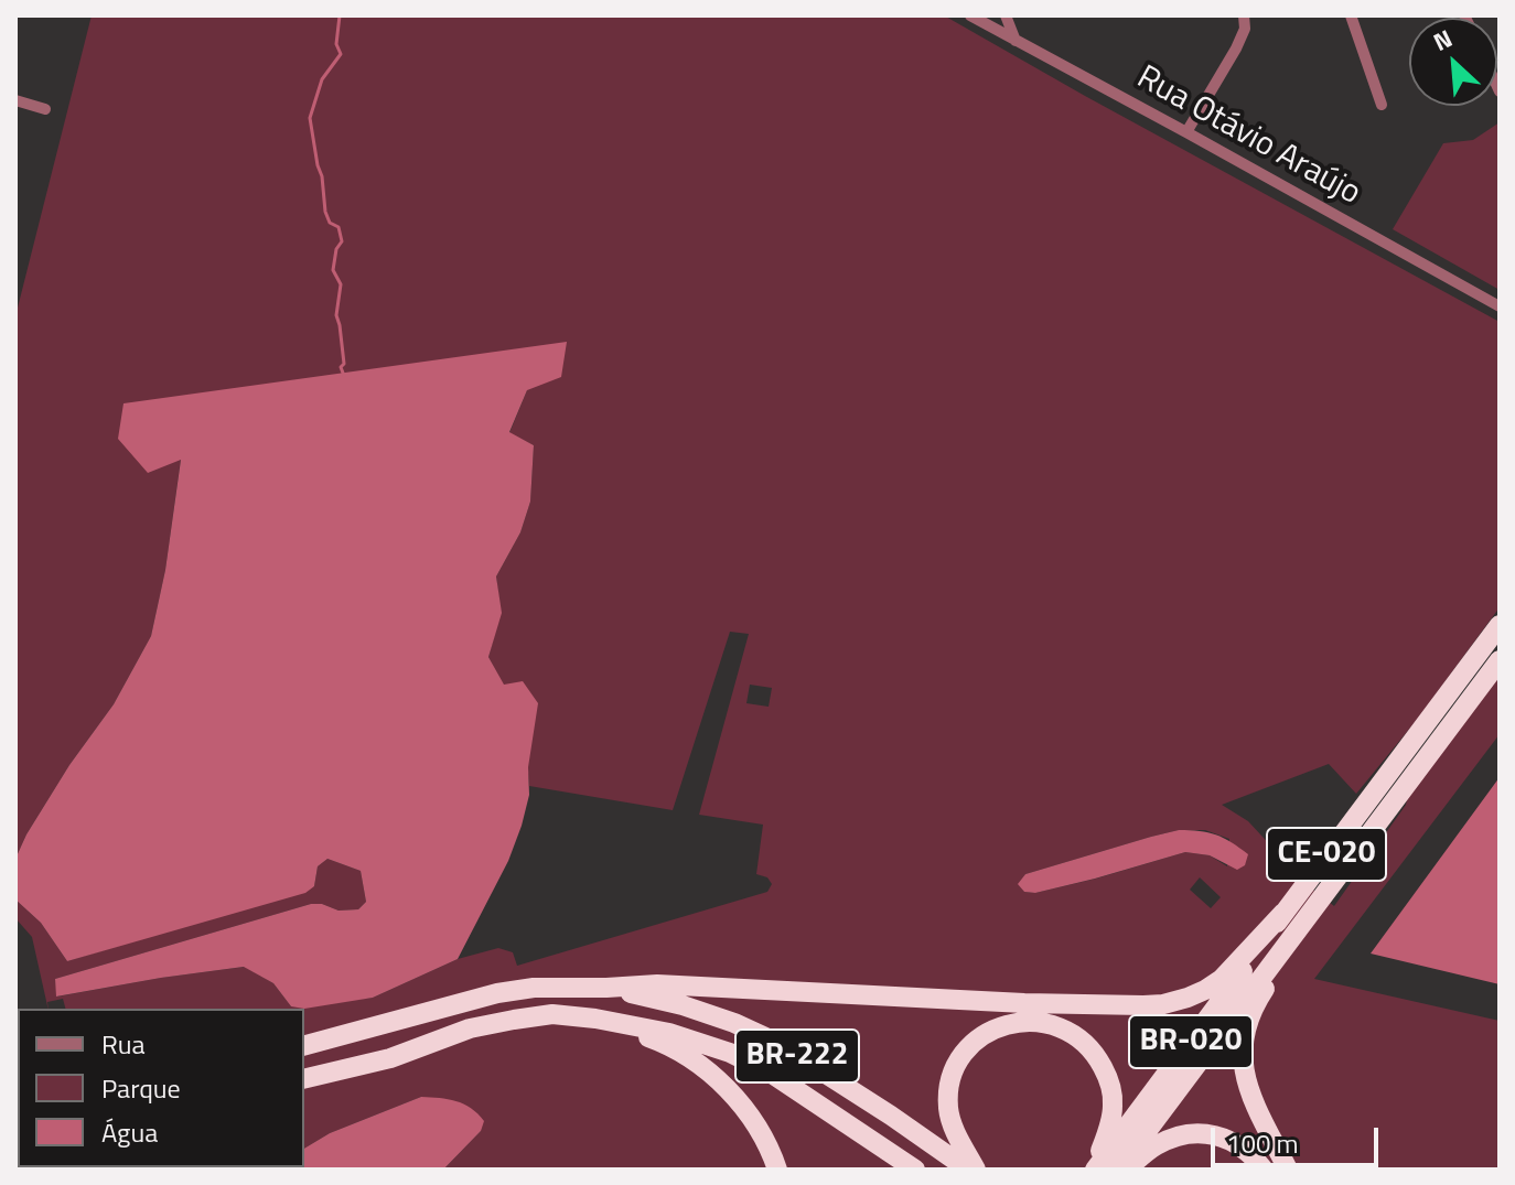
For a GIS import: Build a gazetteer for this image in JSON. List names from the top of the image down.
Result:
{
  "streets": {
    "highway": ["CE-020", "BR-020", "BR-222"],
    "street": ["Rua Otávio Araújo"]
  },
  "crossings": [
    ["CE-020", "BR-020"]
  ],
  "legend": ["Rua", "Parque", "Água"],
  "scale_bar": "100 m",
  "north": "top left"
}
